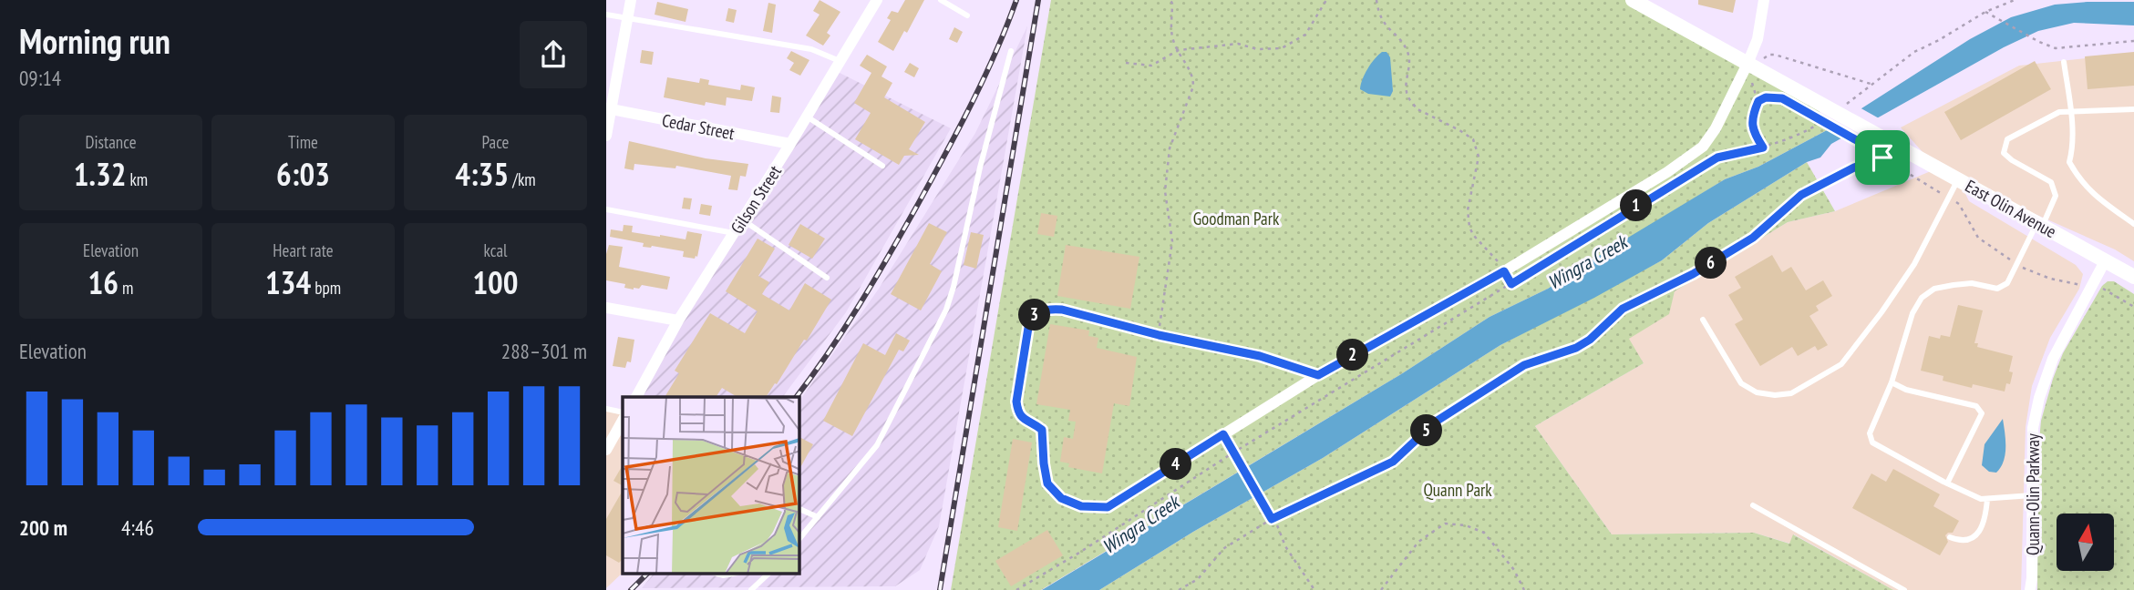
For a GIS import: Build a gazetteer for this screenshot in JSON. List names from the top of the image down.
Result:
{
  "streets": {
    "street": [
      "Cedar Street",
      "Gilson Street",
      "East Olin Avenue",
      "Quann-Olin Parkway"
    ]
  },
  "crossings": [
    ["Cedar Street", "Gilson Street"],
    ["East Olin Avenue", "Quann-Olin Parkway"]
  ],
  "water": ["Wingra Creek"],
  "parks": ["Goodman Park", "Quann Park"],
  "north": "top",
  "page": {
    "heading": ["Morning run", "09:14"],
    "stats": [
      ["Distance", "1.32 km"],
      ["Time", "6:03"],
      ["Pace", "4:35 /km"],
      ["Elevation", "16 m"],
      ["Heart rate", "134 bpm"],
      ["kcal", "100"]
    ],
    "pins": [
      "1",
      "6",
      "3",
      "2",
      "5",
      "4"
    ],
    "chart": ["Elevation", "288–301 m"],
    "list": [
      {
        "name": "200 m",
        "note": "4:46"
      }
    ]
  }
}
